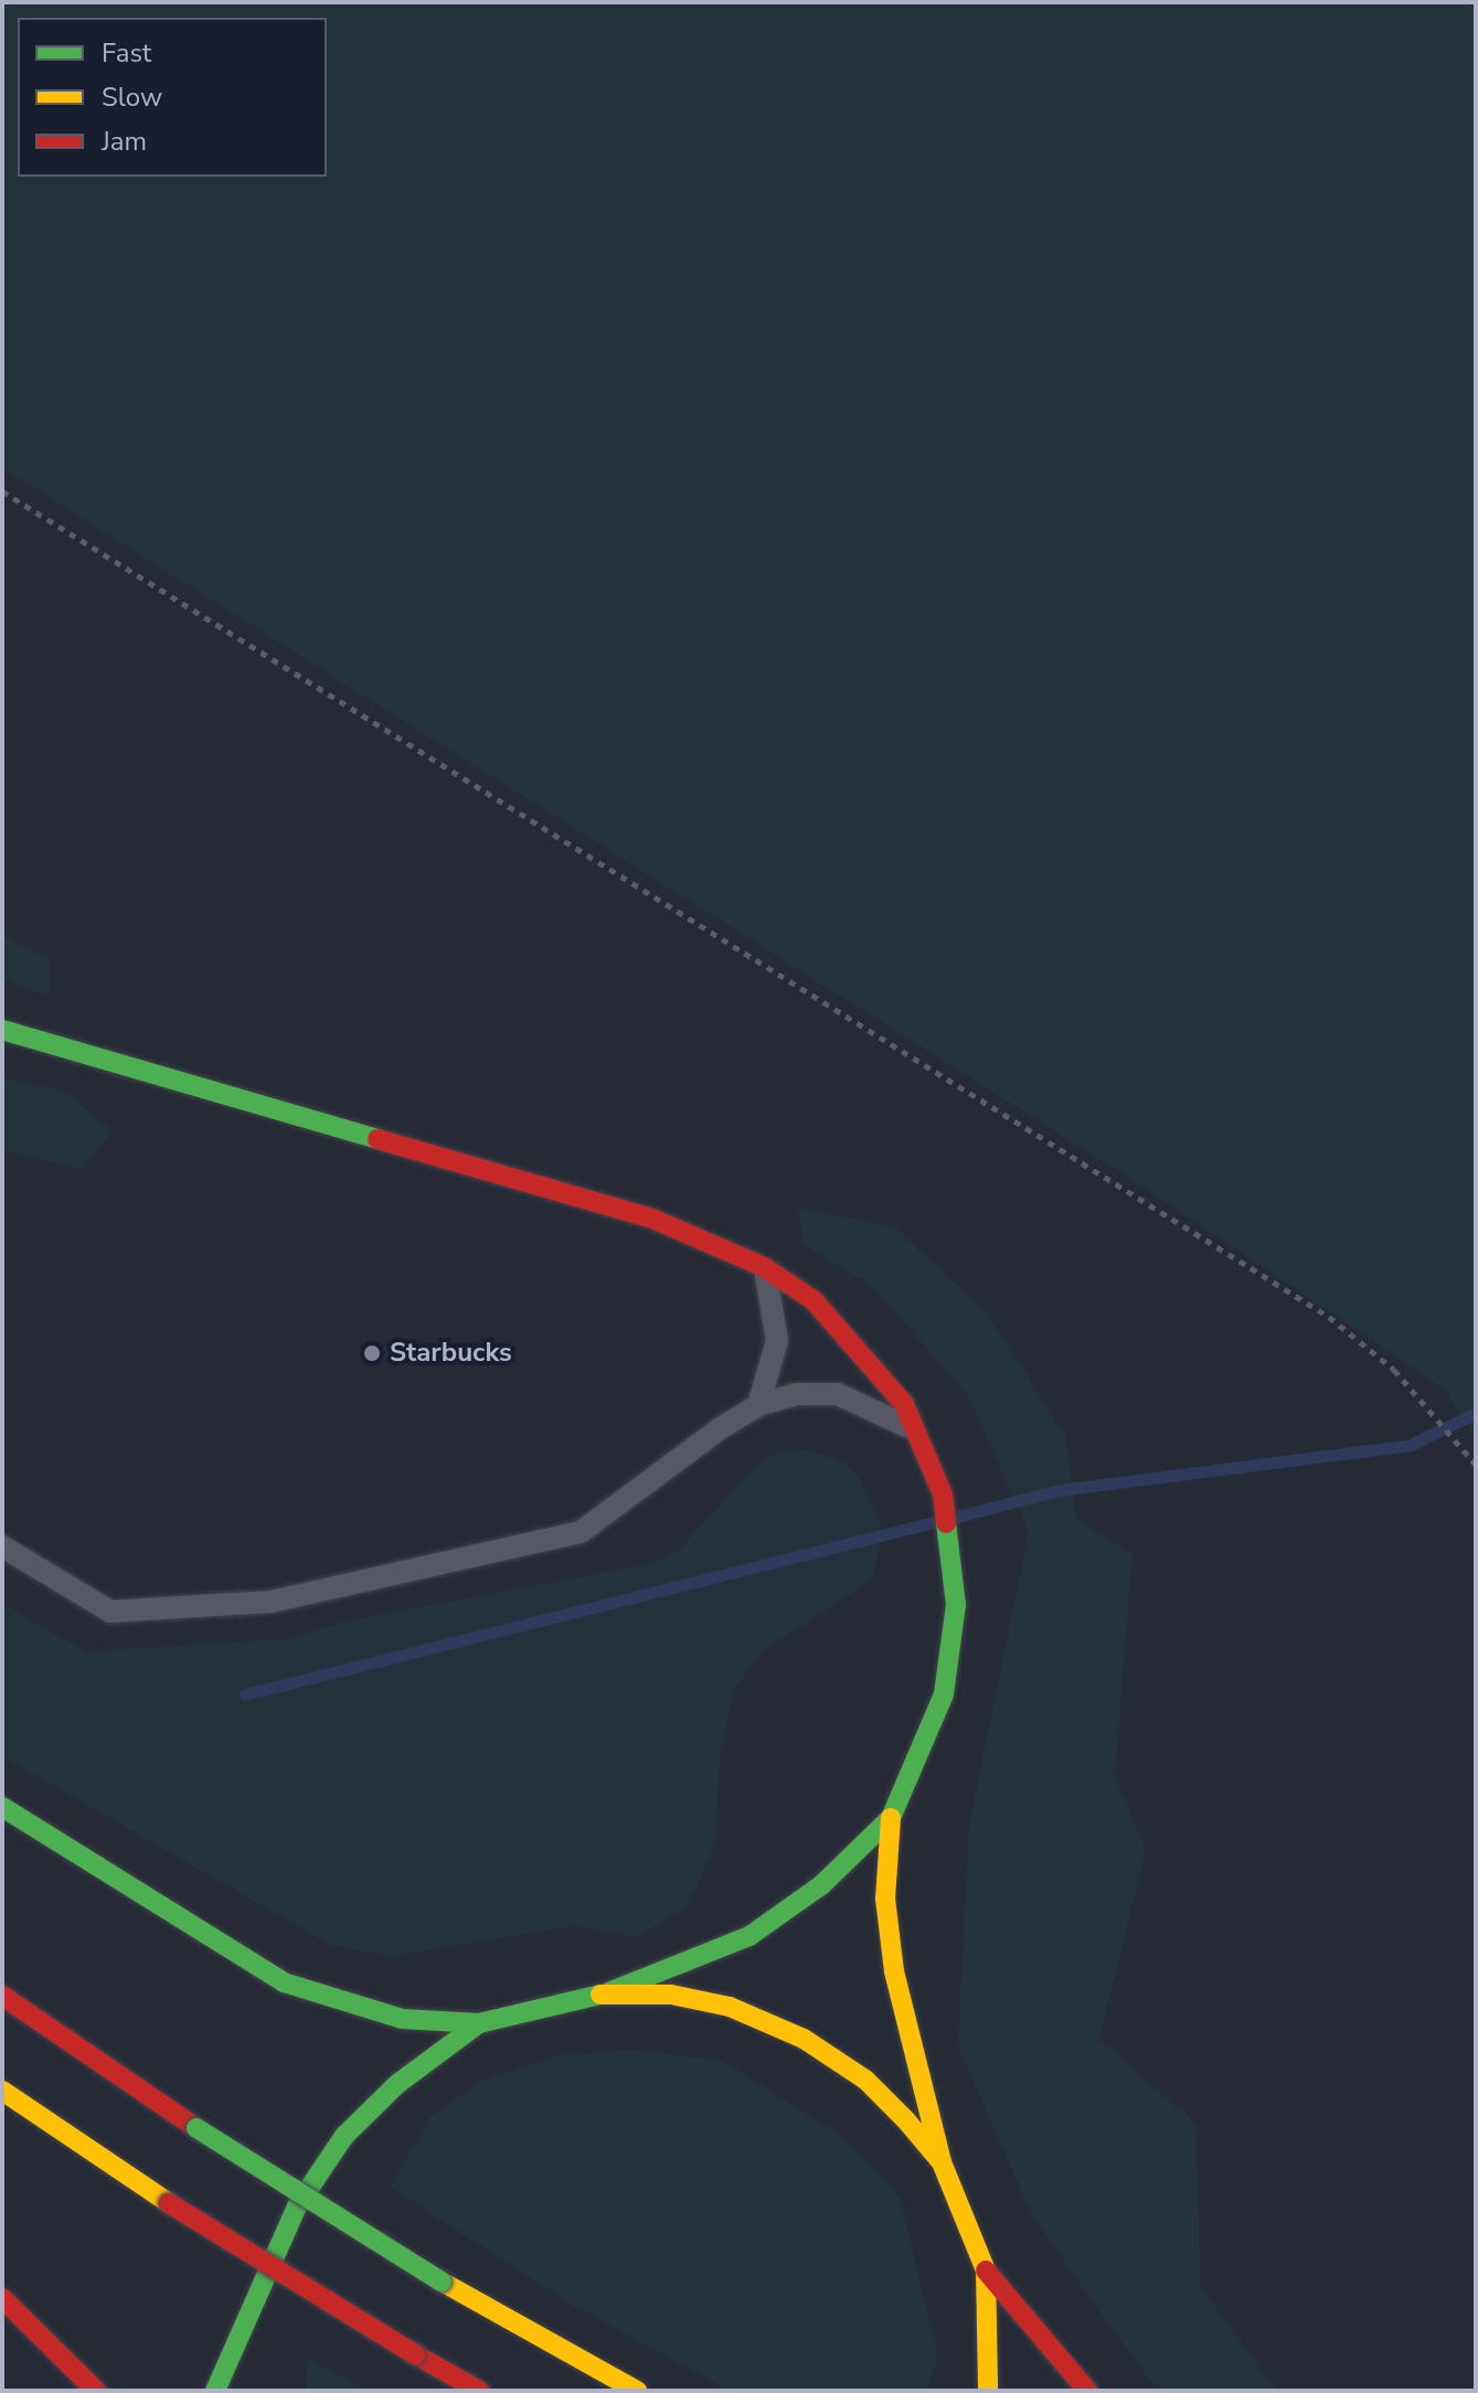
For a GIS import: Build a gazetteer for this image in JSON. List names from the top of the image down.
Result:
{
  "places": ["Starbucks"],
  "legend": ["Fast", "Slow", "Jam"]
}
